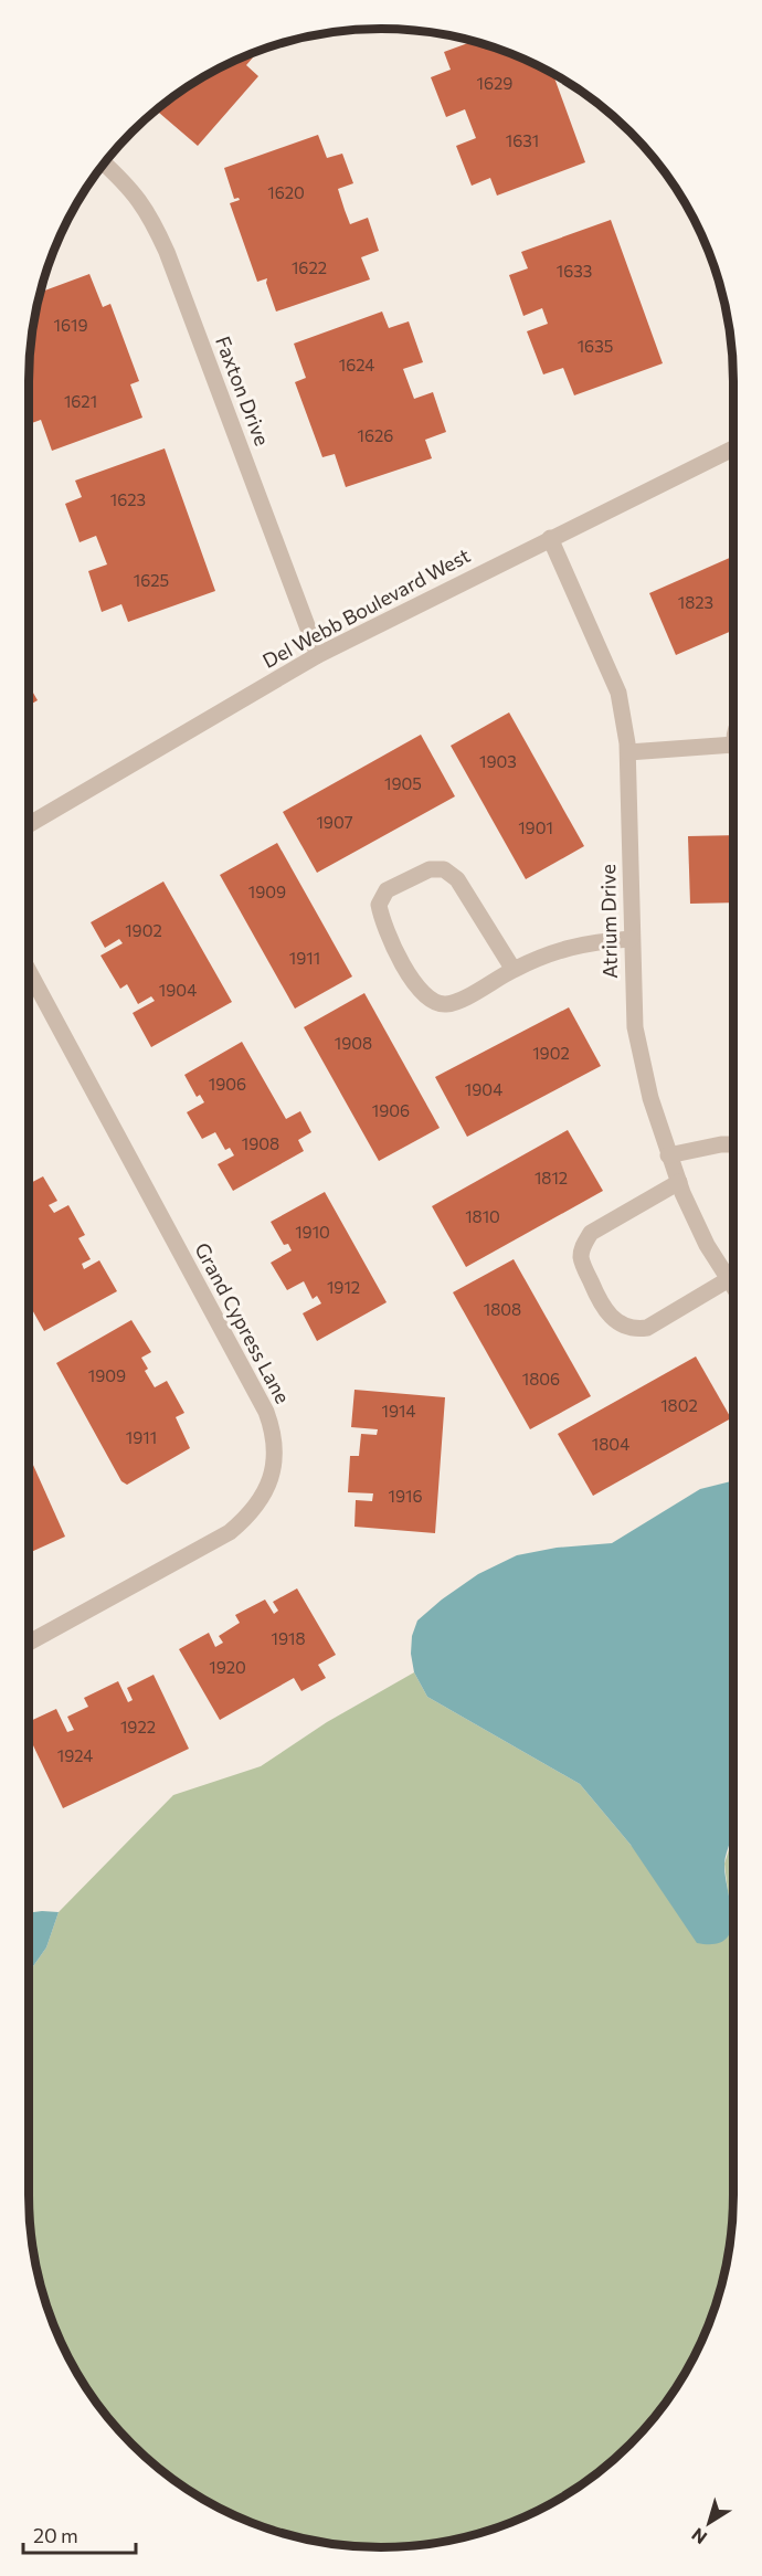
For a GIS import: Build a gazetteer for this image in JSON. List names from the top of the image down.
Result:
{
  "streets": {
    "street": [
      "Faxton Drive",
      "Del Webb Boulevard West",
      "Atrium Drive",
      "Grand Cypress Lane"
    ]
  },
  "crossings": [
    ["Faxton Drive", "Del Webb Boulevard West"],
    ["Del Webb Boulevard West", "Atrium Drive"]
  ],
  "house_numbers": [
    "1629",
    "1631",
    "1620",
    "1622",
    "1633",
    "1619",
    "1635",
    "1624",
    "1621",
    "1626",
    "1623",
    "1625",
    "1823",
    "1903",
    "1905",
    "1907",
    "1901",
    "1909",
    "1902",
    "1911",
    "1904",
    "1908",
    "1902",
    "1906",
    "1904",
    "1906",
    "1908",
    "1812",
    "1810",
    "1910",
    "1912",
    "1808",
    "1909",
    "1806",
    "1802",
    "1914",
    "1911",
    "1804",
    "1916",
    "1918",
    "1920",
    "1922",
    "1924"
  ],
  "scale_bar": "20 m",
  "north": "bottom left"
}
